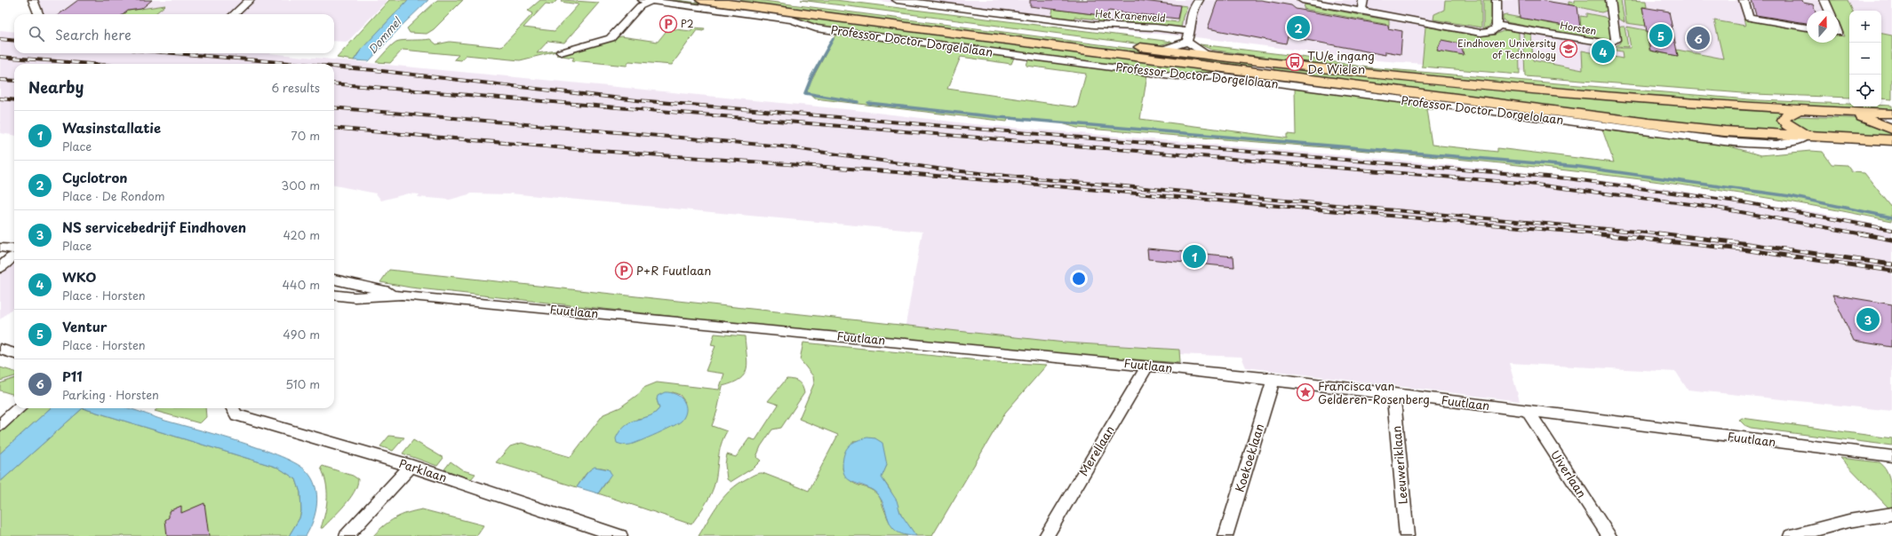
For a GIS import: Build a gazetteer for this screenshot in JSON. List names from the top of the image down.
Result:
{
  "streets": {
    "main road": ["Professor Doctor Dorgelolaan"],
    "street": [
      "Het Kranenveld",
      "Horsten",
      "Fuutlaan",
      "Merellaan",
      "Koekoeklaan",
      "Leeuweriklaan",
      "Parklaan",
      "Uiverlaan"
    ]
  },
  "crossings": [
    ["Fuutlaan", "Merellaan"],
    ["Fuutlaan", "Koekoeklaan"],
    ["Fuutlaan", "Leeuweriklaan"],
    ["Fuutlaan", "Uiverlaan"]
  ],
  "water": ["Dommel"],
  "places": {
    "parking": ["P2", "P+R Fuutlaan"],
    "school or university": ["Eindhoven University of Technology"],
    "bus stop": ["TU/e ingang De Wielen"],
    "place": ["Francisca van Gelderen-Rosenberg"]
  },
  "north": "top",
  "page": {
    "map_buttons": ["+", "−"],
    "pins": [
      "2",
      "5",
      "6",
      "4",
      "1",
      "3"
    ],
    "search": "Search here",
    "heading": ["Nearby", "6 results"],
    "list": [
      {
        "mark": "1",
        "name": "Wasinstallatie",
        "note": "Place",
        "value": "70 m"
      },
      {
        "mark": "2",
        "name": "Cyclotron",
        "note": "Place · De Rondom",
        "value": "300 m"
      },
      {
        "mark": "3",
        "name": "NS servicebedrijf Eindhoven",
        "note": "Place",
        "value": "420 m"
      },
      {
        "mark": "4",
        "name": "WKO",
        "note": "Place · Horsten",
        "value": "440 m"
      },
      {
        "mark": "5",
        "name": "Ventur",
        "note": "Place · Horsten",
        "value": "490 m"
      },
      {
        "mark": "6",
        "name": "P11",
        "note": "Parking · Horsten",
        "value": "510 m"
      }
    ]
  }
}
